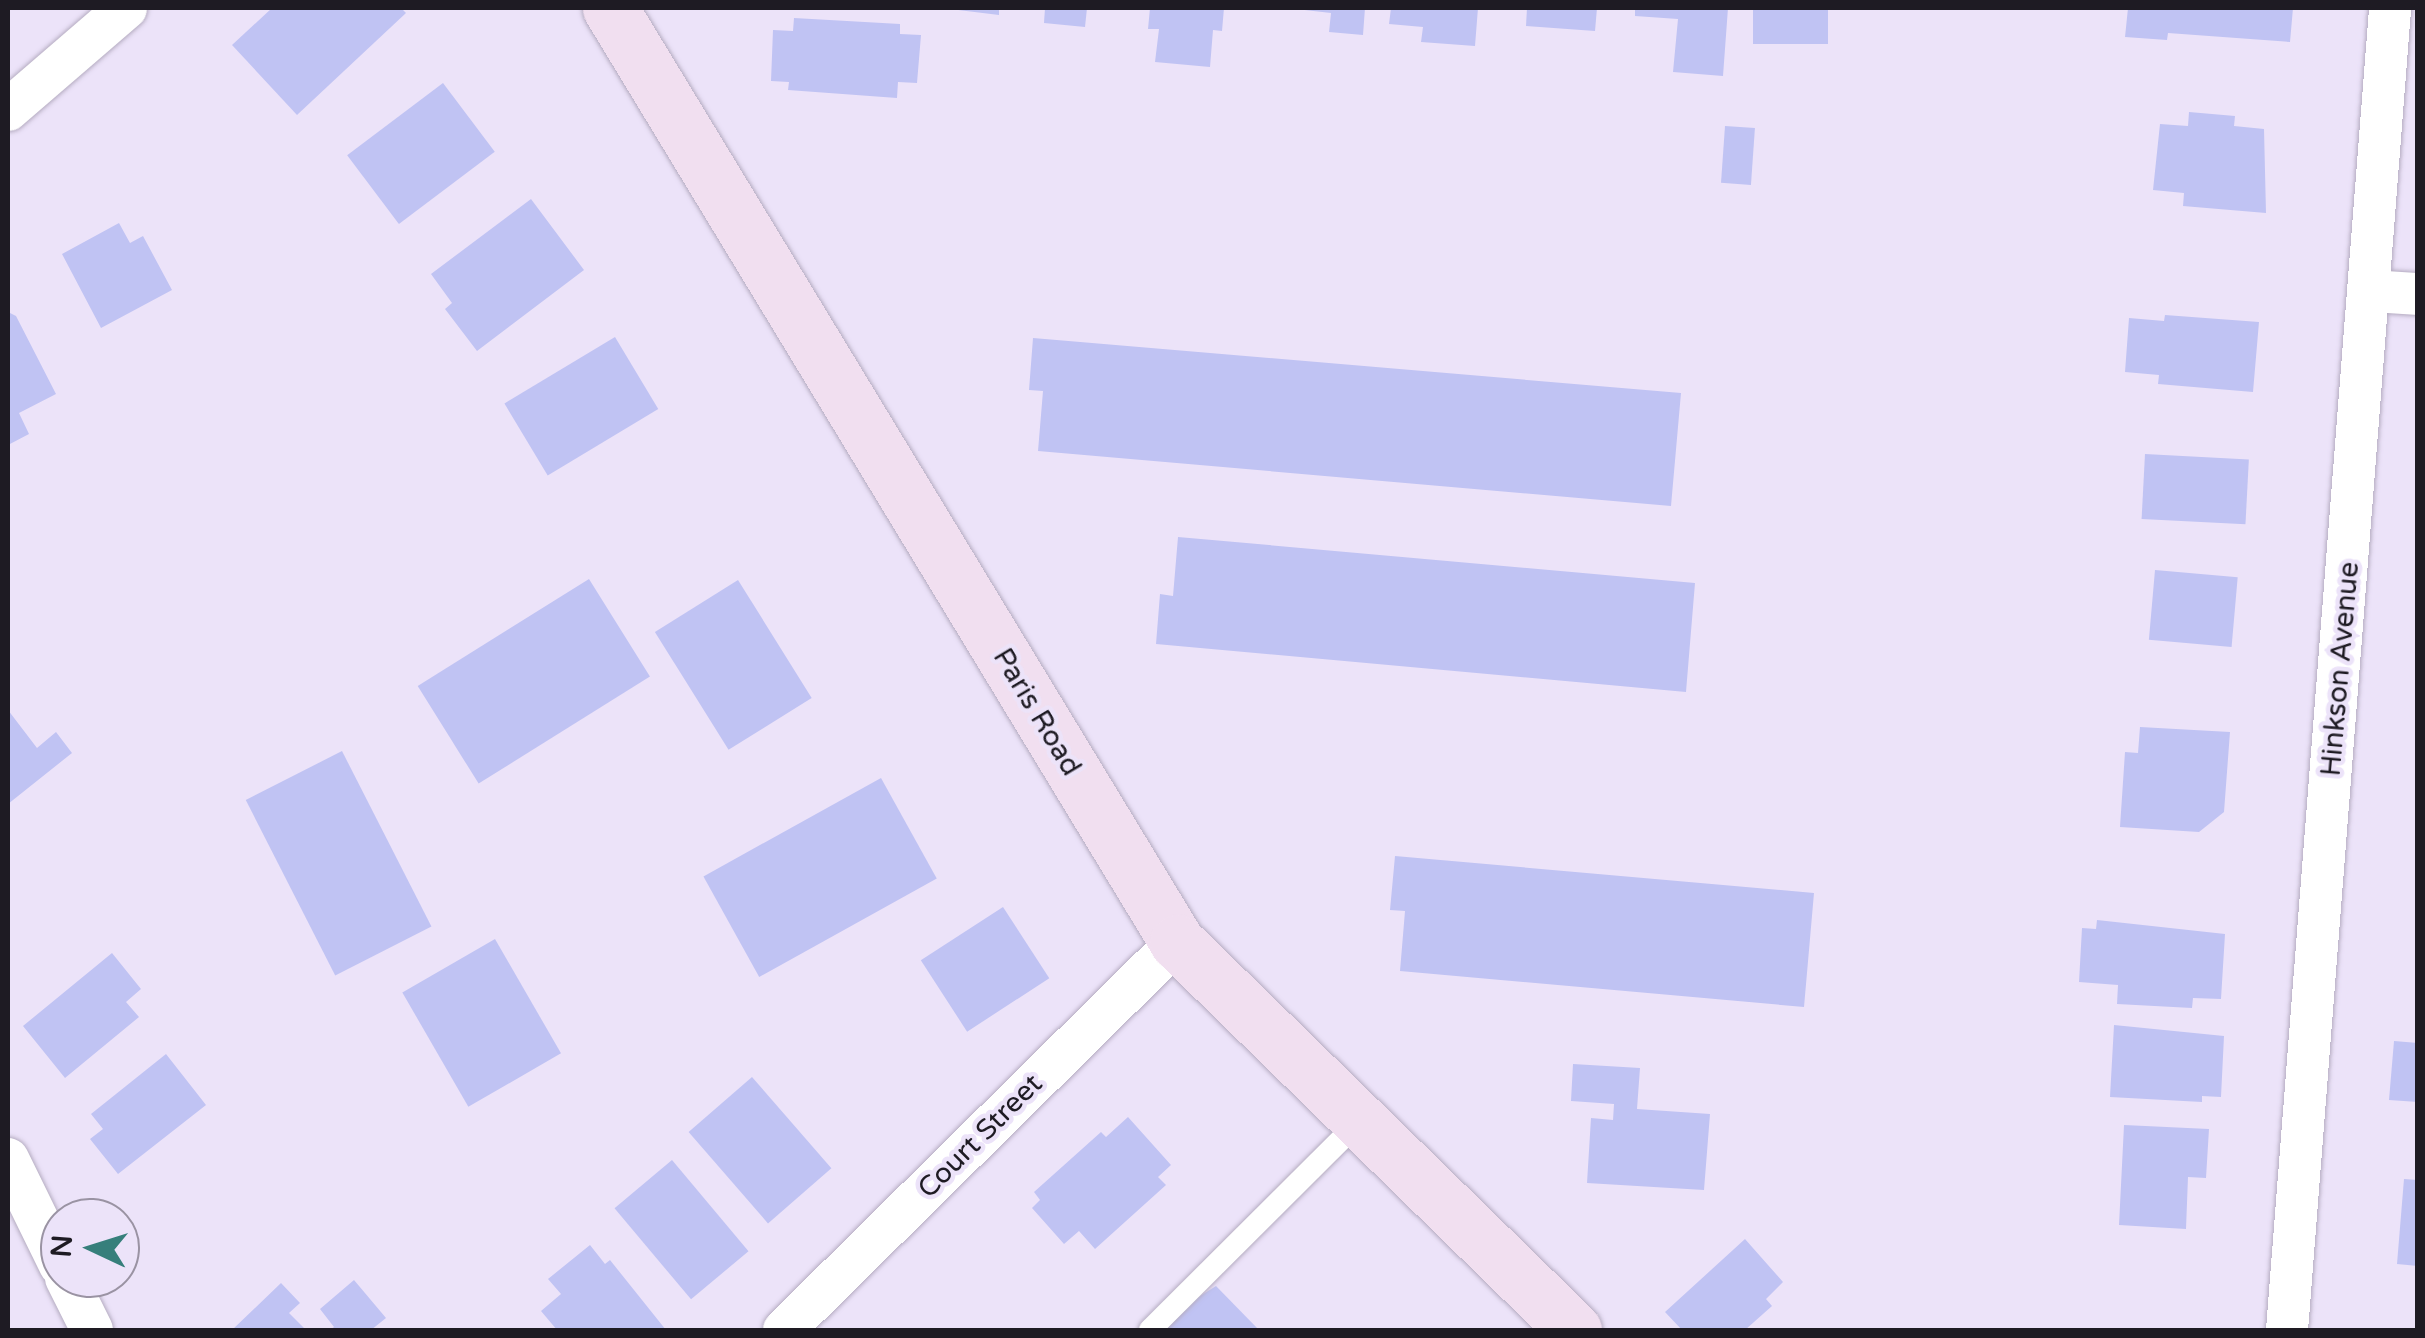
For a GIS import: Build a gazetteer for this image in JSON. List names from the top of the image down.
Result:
{
  "streets": {
    "main road": ["Paris Road"],
    "street": ["Hinkson Avenue", "Court Street"]
  },
  "crossings": [
    ["Paris Road", "Court Street"]
  ],
  "north": "left"
}
